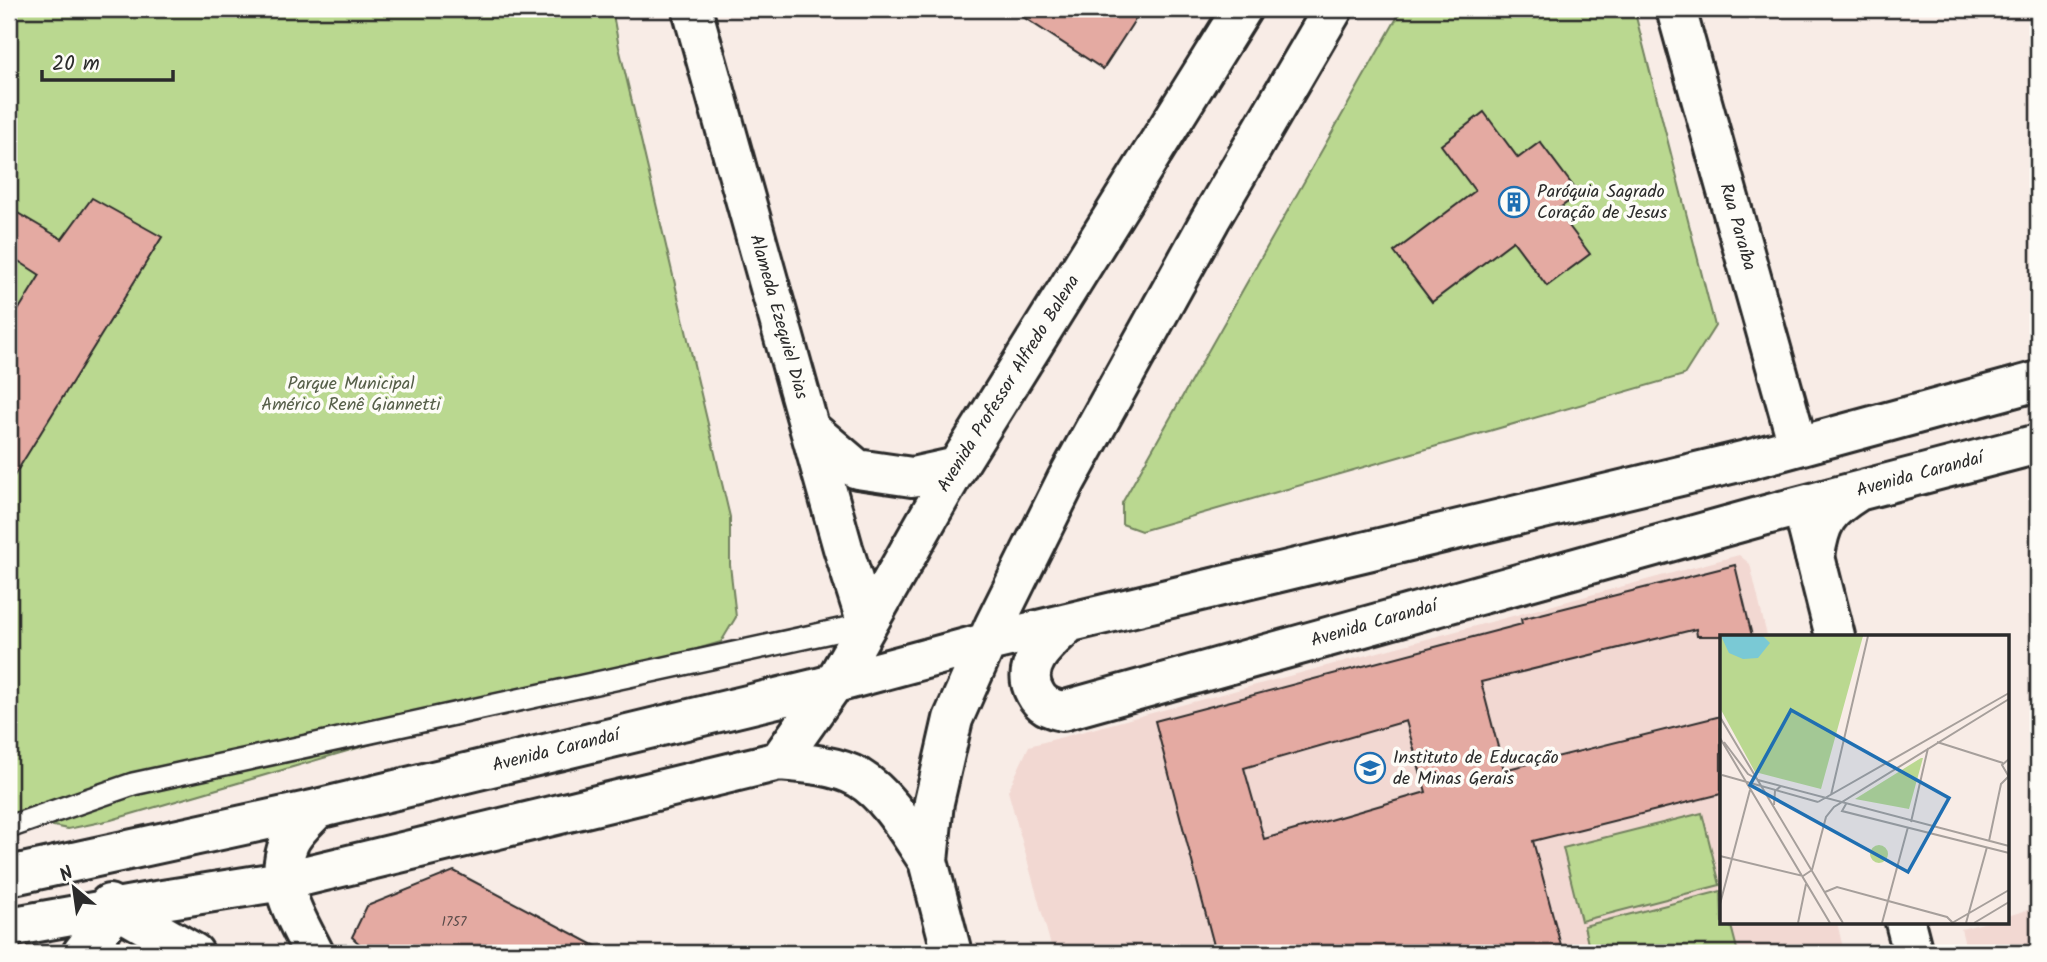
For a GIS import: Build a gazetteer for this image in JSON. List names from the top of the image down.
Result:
{
  "streets": {
    "street": [
      "Rua Paraíba",
      "Alameda Ezequiel Dias",
      "Avenida Professor Alfredo Balena",
      "Avenida Carandaí"
    ]
  },
  "crossings": [
    ["Rua Paraíba", "Avenida Carandaí"],
    ["Alameda Ezequiel Dias", "Avenida Professor Alfredo Balena"],
    ["Avenida Professor Alfredo Balena", "Avenida Carandaí"]
  ],
  "parks": ["Parque Municipal Américo Renê Giannetti"],
  "places": {
    "building": ["Paróquia Sagrado Coração de Jesus"],
    "school or university": ["Instituto de Educação de Minas Gerais"]
  },
  "house_numbers": ["1757"],
  "scale_bar": "20 m",
  "north": "top left"
}
